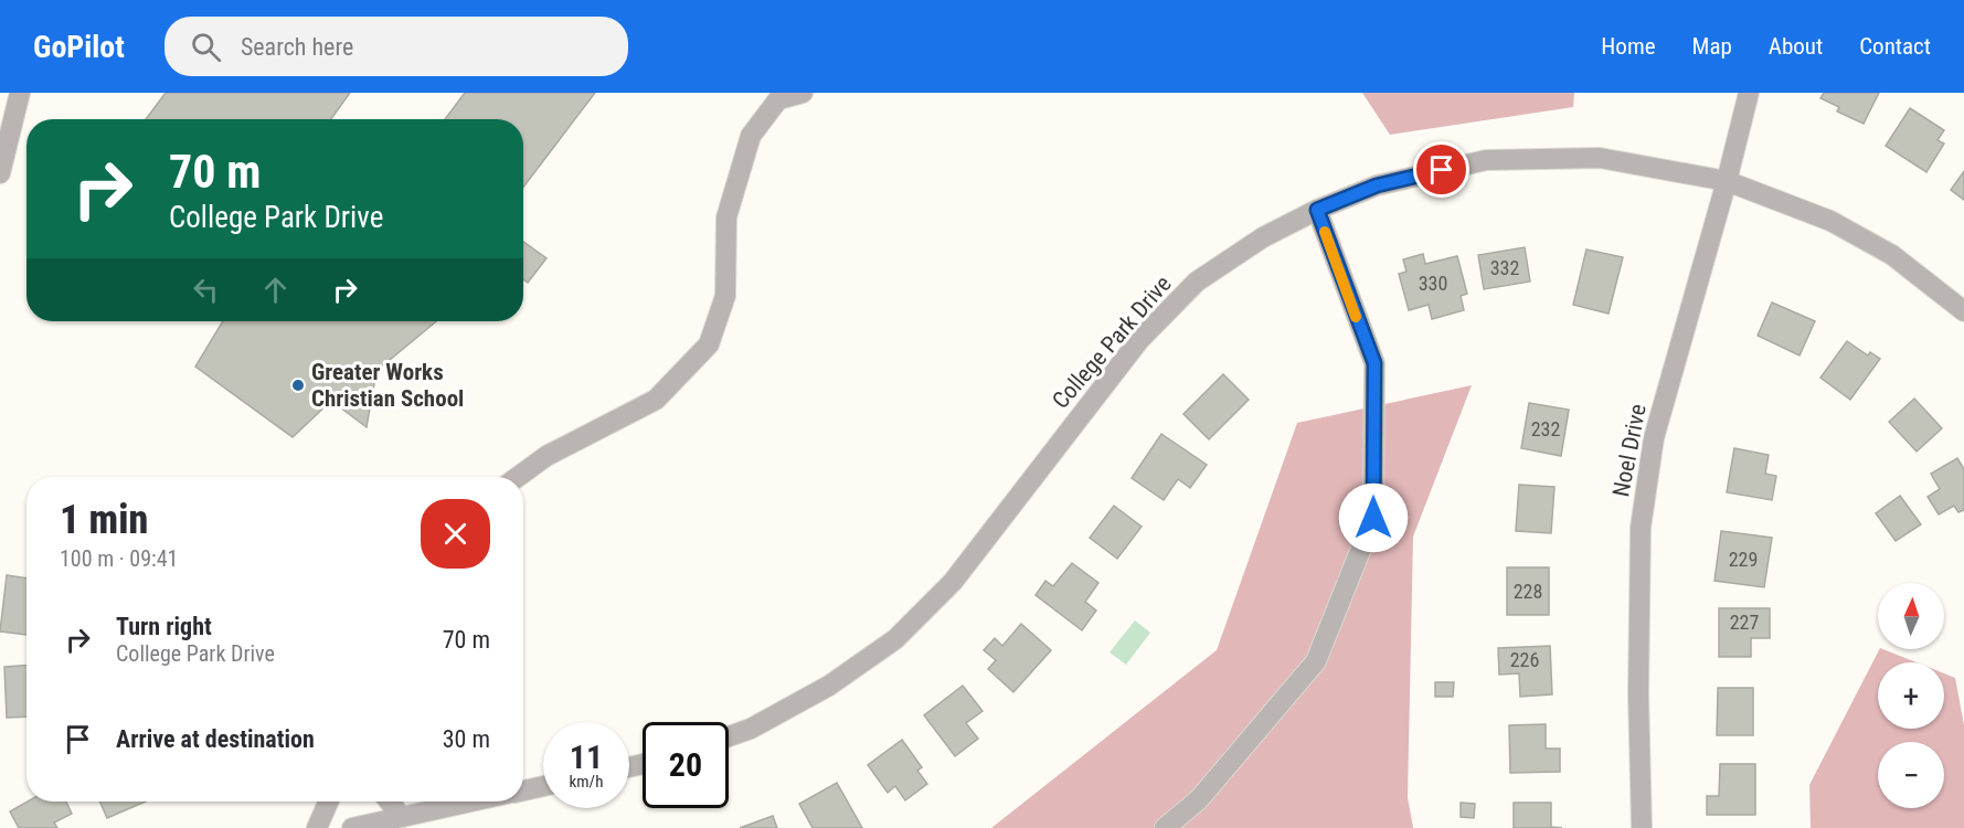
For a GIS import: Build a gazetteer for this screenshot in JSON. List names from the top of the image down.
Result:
{
  "streets": {
    "street": ["College Park Drive", "Noel Drive"]
  },
  "crossings": [
    ["College Park Drive", "Noel Drive"]
  ],
  "places": ["Greater Works Christian School"],
  "house_numbers": [
    "332",
    "330",
    "232",
    "229",
    "228",
    "227",
    "226"
  ],
  "north": "top",
  "page": {
    "header": "GoPilot",
    "search": "Search here",
    "nav": [
      "Home",
      "Map",
      "About",
      "Contact"
    ],
    "turn": ["70 m", "College Park Drive"],
    "heading": ["1 min", "100 m · 09:41"],
    "map_buttons": ["+", "−"],
    "list": [
      {
        "name": "Turn right",
        "note": "College Park Drive",
        "value": "70 m"
      },
      {
        "name": "Arrive at destination",
        "value": "30 m"
      }
    ],
    "speed": "11 km/h",
    "limit": "20"
  }
}
